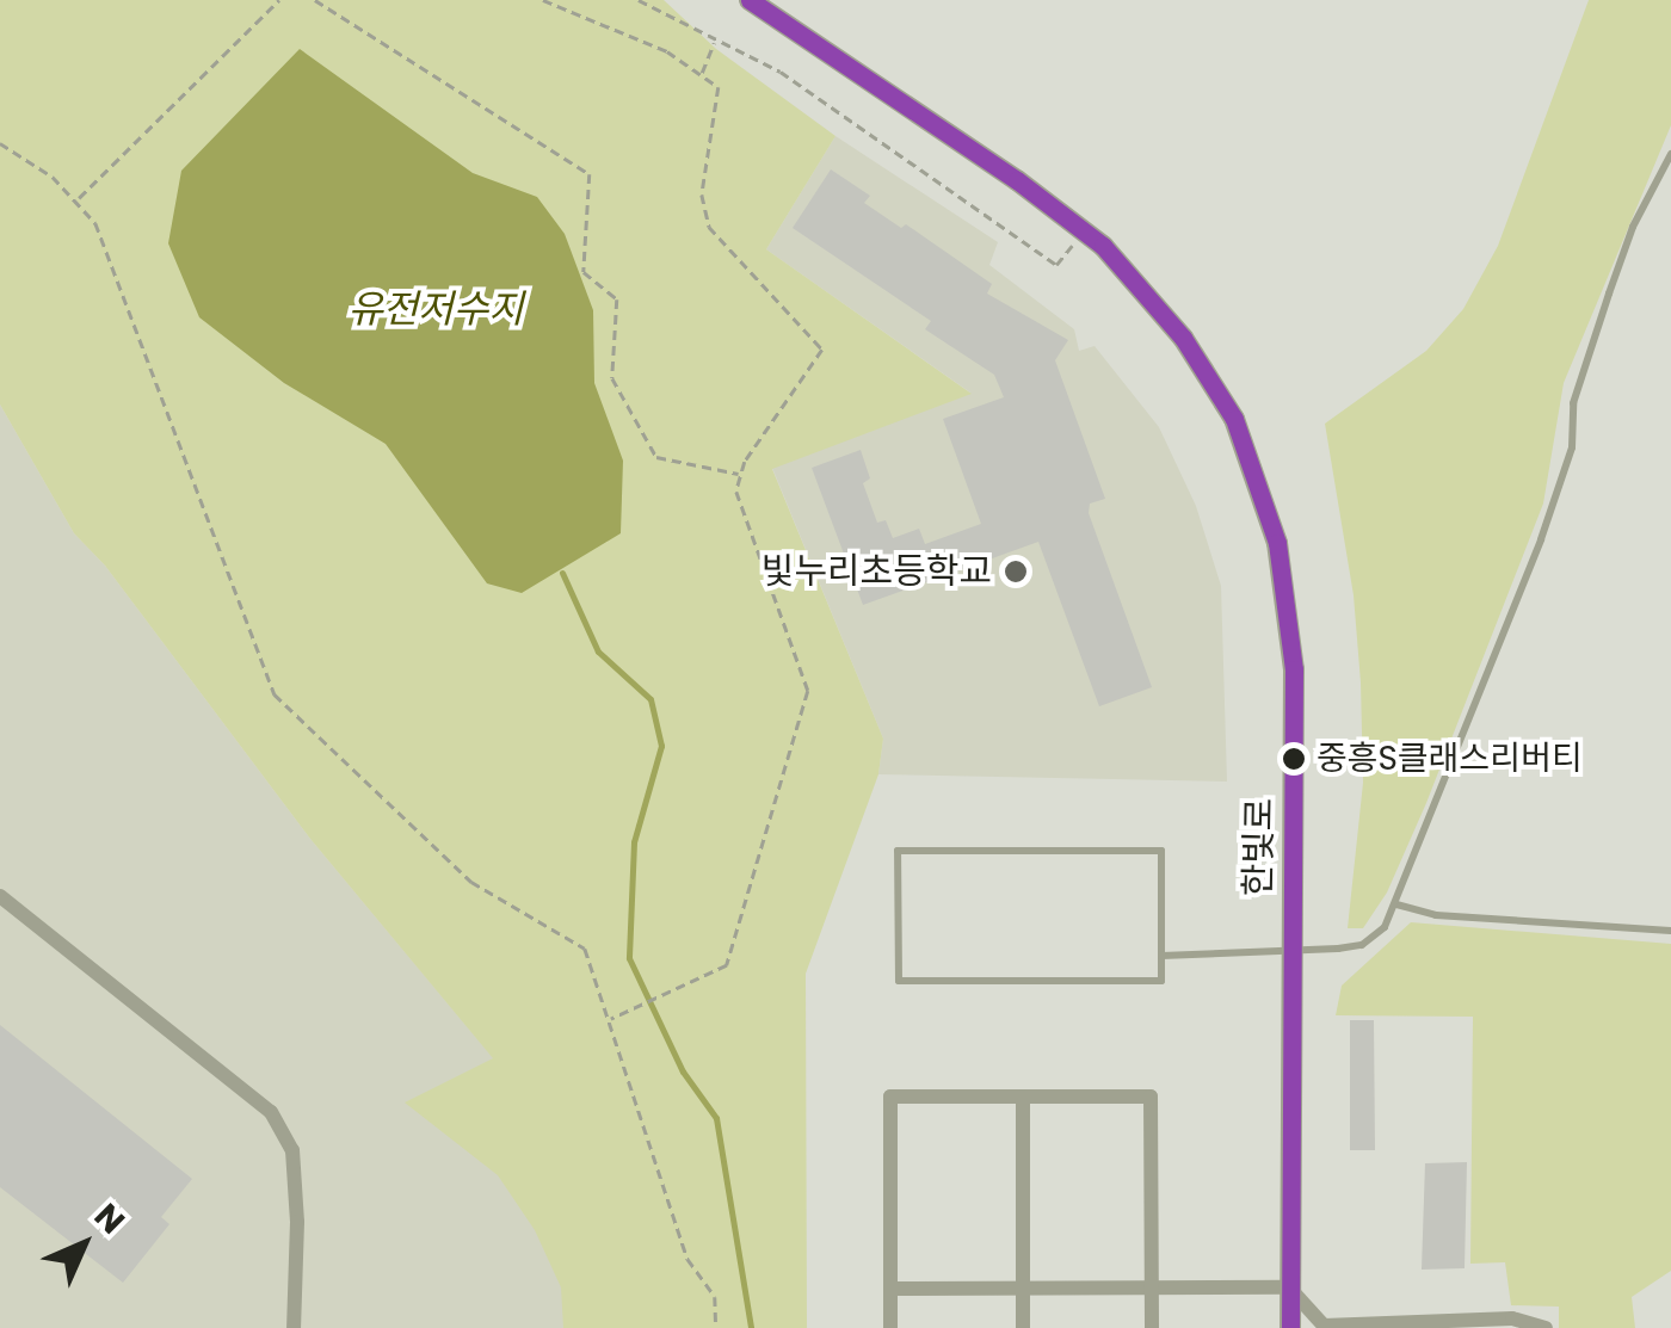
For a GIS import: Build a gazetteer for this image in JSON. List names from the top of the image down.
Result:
{
  "streets": {
    "street": ["한빛로"]
  },
  "water": ["유전저수지"],
  "places": ["빛누리초등학교", "중흥S클래스리버티"],
  "north": "top right"
}
